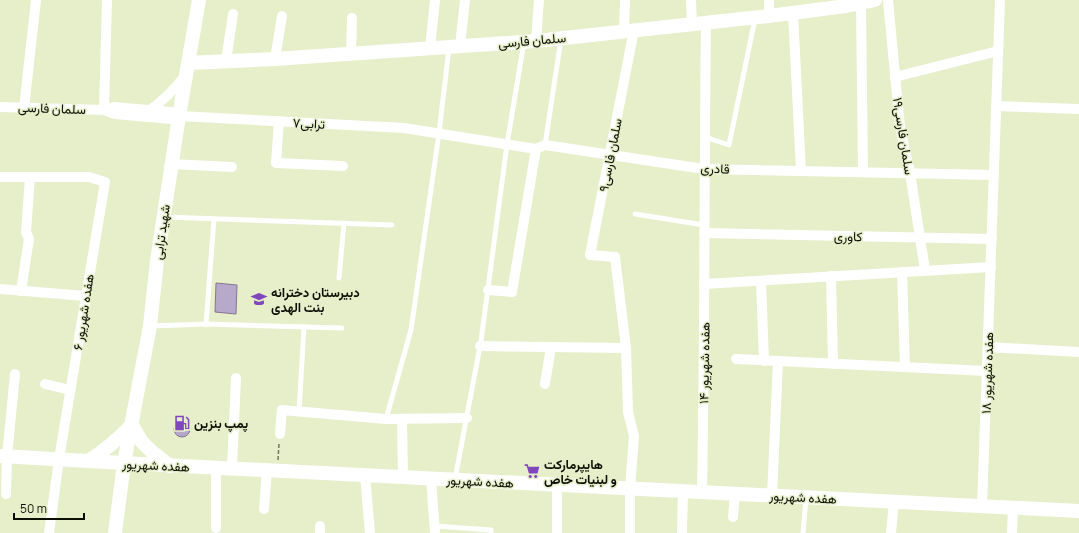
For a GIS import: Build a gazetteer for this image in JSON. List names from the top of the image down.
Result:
{
  "streets": {
    "main road": ["سلمان فارسی", "شهید ترابی", "هفده شهریور"],
    "street": [
      "ترابی۷",
      "سلمان فارسی۱۹",
      "سلمان فارسی۹",
      "قادری",
      "کاوری",
      "هفده شهریور ۶",
      "هفده شهریور ۱۴",
      "هفده شهریور ۱۸"
    ]
  },
  "crossings": [
    ["سلمان فارسی", "ترابی۷"],
    ["سلمان فارسی", "سلمان فارسی۹"],
    ["سلمان فارسی", "شهید ترابی"],
    ["سلمان فارسی", "هفده شهریور ۱۴"],
    ["ترابی۷", "قادری"],
    ["ترابی۷", "شهید ترابی"],
    ["سلمان فارسی۱۹", "قادری"],
    ["سلمان فارسی۱۹", "کاوری"],
    ["سلمان فارسی۹", "قادری"],
    ["قادری", "هفده شهریور ۱۴"],
    ["قادری", "هفده شهریور ۱۸"],
    ["شهید ترابی", "هفده شهریور"],
    ["کاوری", "هفده شهریور ۱۴"],
    ["کاوری", "هفده شهریور ۱۸"],
    ["هفده شهریور ۶", "هفده شهریور"],
    ["هفده شهریور ۱۴", "هفده شهریور"],
    ["هفده شهریور ۱۸", "هفده شهریور"]
  ],
  "places": {
    "school or university": ["دبیرستان دخترانه بنت الهدی"],
    "fuel station": ["پمپ بنزین"],
    "supermarket": ["هایپرمارکت و لبنیات خاص"]
  },
  "scale_bar": "50 m"
}
